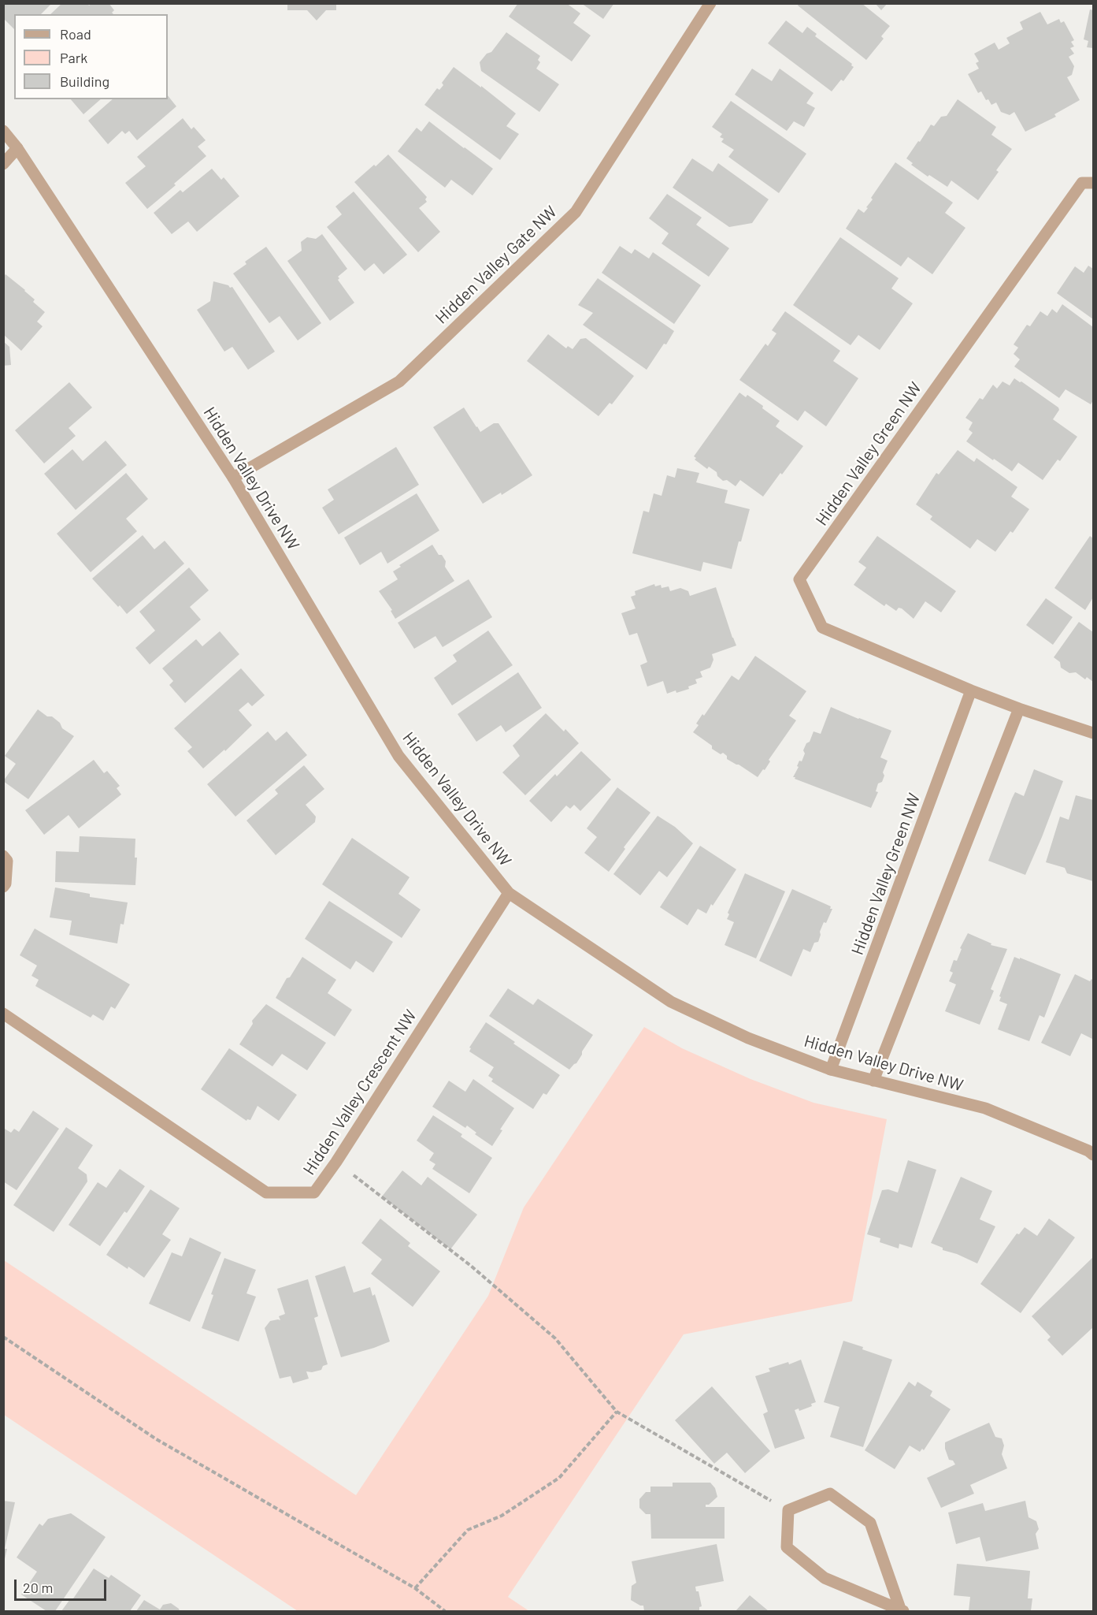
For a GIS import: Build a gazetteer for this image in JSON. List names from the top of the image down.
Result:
{
  "streets": {
    "street": [
      "Hidden Valley Gate NW",
      "Hidden Valley Green NW",
      "Hidden Valley Drive NW",
      "Hidden Valley Crescent NW"
    ]
  },
  "crossings": [
    ["Hidden Valley Gate NW", "Hidden Valley Drive NW"],
    ["Hidden Valley Green NW", "Hidden Valley Drive NW"],
    ["Hidden Valley Drive NW", "Hidden Valley Crescent NW"]
  ],
  "legend": ["Road", "Park", "Building"],
  "scale_bar": "20 m"
}
